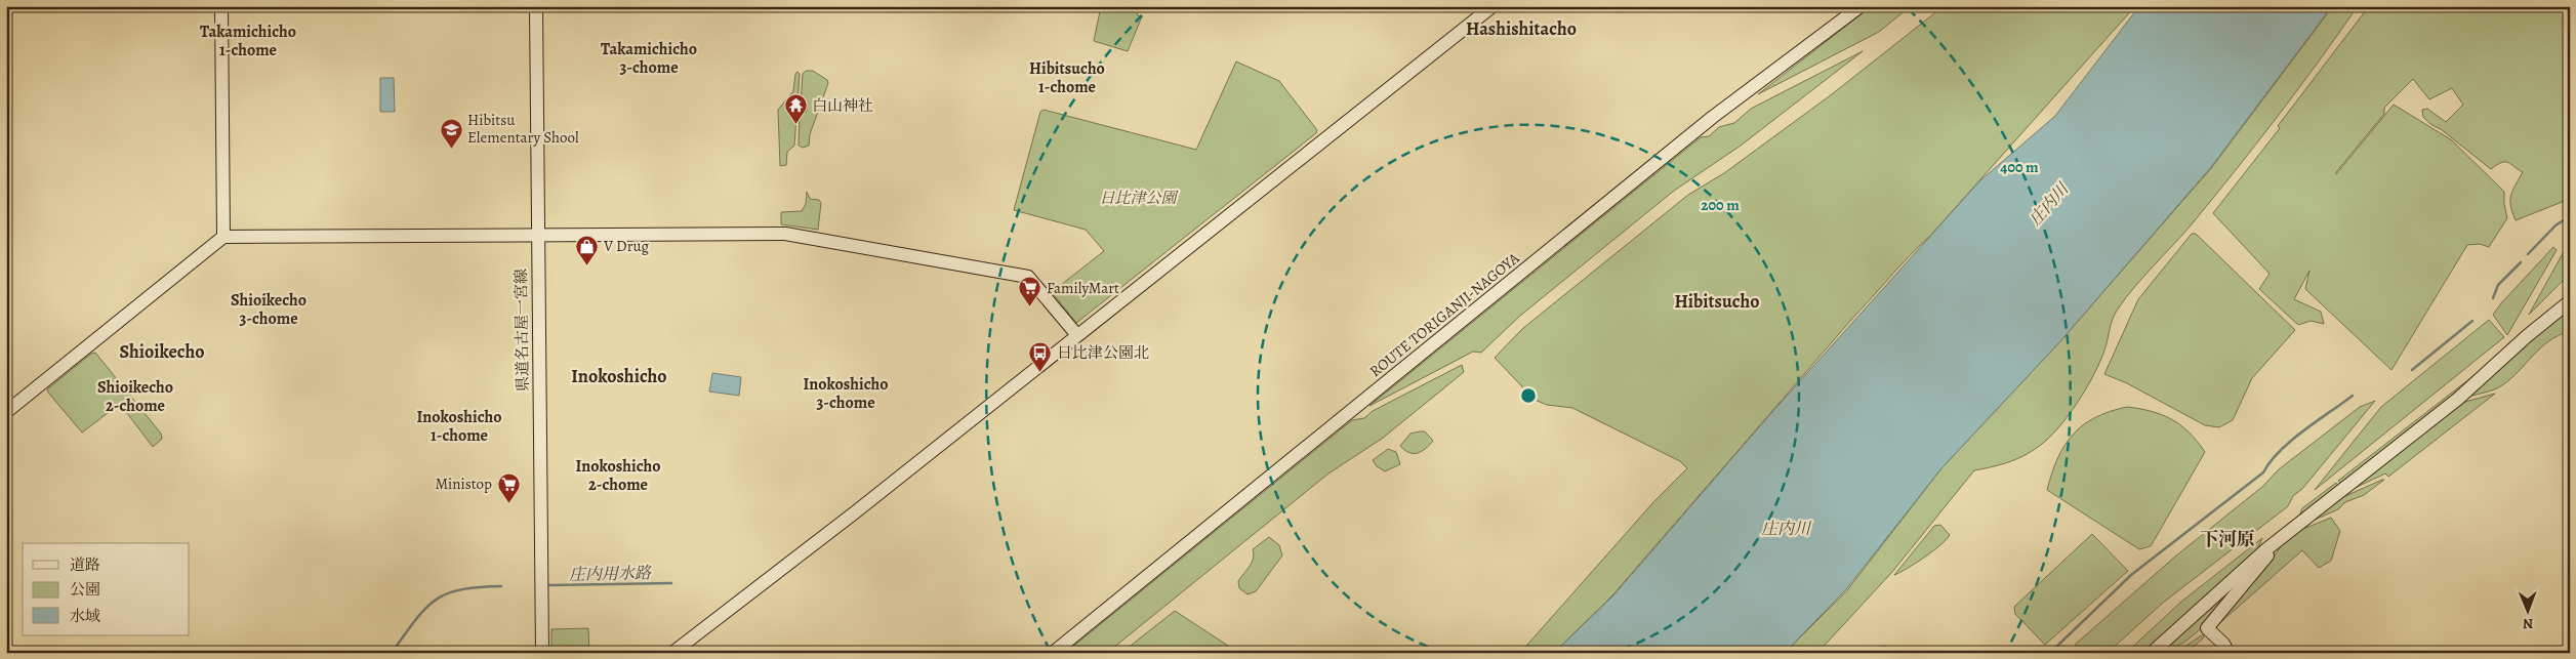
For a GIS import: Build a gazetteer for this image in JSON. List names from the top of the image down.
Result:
{
  "streets": {
    "street": ["ROUTE TORIGANJI-NAGOYA", "県道名古屋一宮線"]
  },
  "districts": [
    "Hashishitacho",
    "Takamichicho 1-chome",
    "Takamichicho 3-chome",
    "Hibitsucho 1-chome",
    "Shioikecho 3-chome",
    "Hibitsucho",
    "Shioikecho",
    "Inokoshicho",
    "Inokoshicho 3-chome",
    "Shioikecho 2-chome",
    "Inokoshicho 1-chome",
    "Inokoshicho 2-chome",
    "下河原"
  ],
  "water": ["庄内川", "庄内用水路"],
  "parks": ["日比津公園"],
  "places": {
    "temple": ["白山神社"],
    "school or university": ["Hibitsu Elementary Shool"],
    "shop": ["V Drug"],
    "supermarket": ["FamilyMart", "Ministop"],
    "bus stop": ["日比津公園北"]
  },
  "legend": ["道路", "公園", "水域"],
  "north": "bottom",
  "rings": ["400 m", "200 m"]
}
